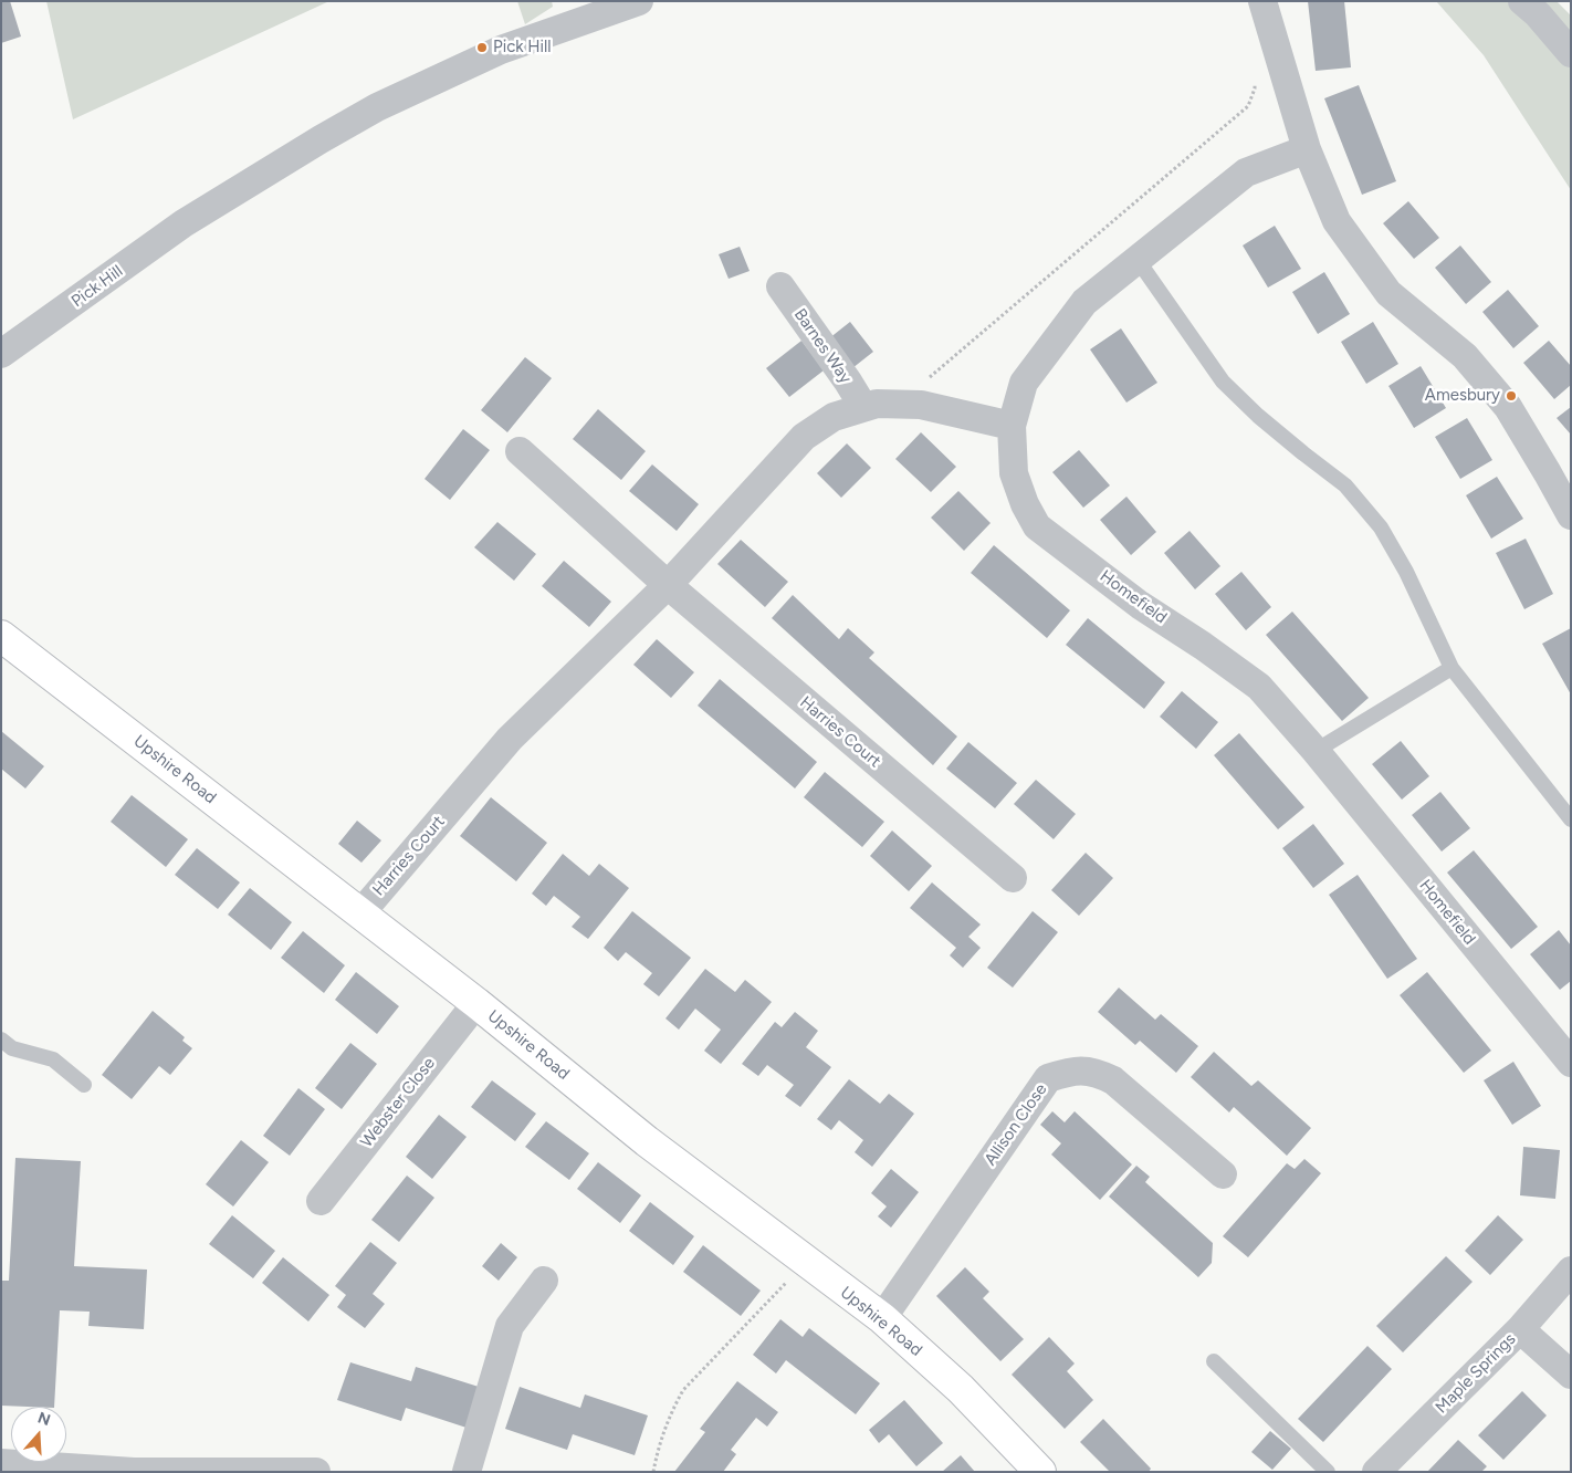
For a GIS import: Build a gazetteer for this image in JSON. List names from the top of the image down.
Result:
{
  "streets": {
    "street": [
      "Pick Hill",
      "Barnes Way",
      "Homefield",
      "Harries Court",
      "Upshire Road",
      "Webster Close",
      "Allison Close",
      "Maple Springs"
    ]
  },
  "crossings": [
    ["Barnes Way", "Harries Court"],
    ["Homefield", "Harries Court"],
    ["Harries Court", "Upshire Road"],
    ["Upshire Road", "Webster Close"],
    ["Upshire Road", "Allison Close"]
  ],
  "places": ["Pick Hill", "Amesbury"],
  "north": "top"
}
